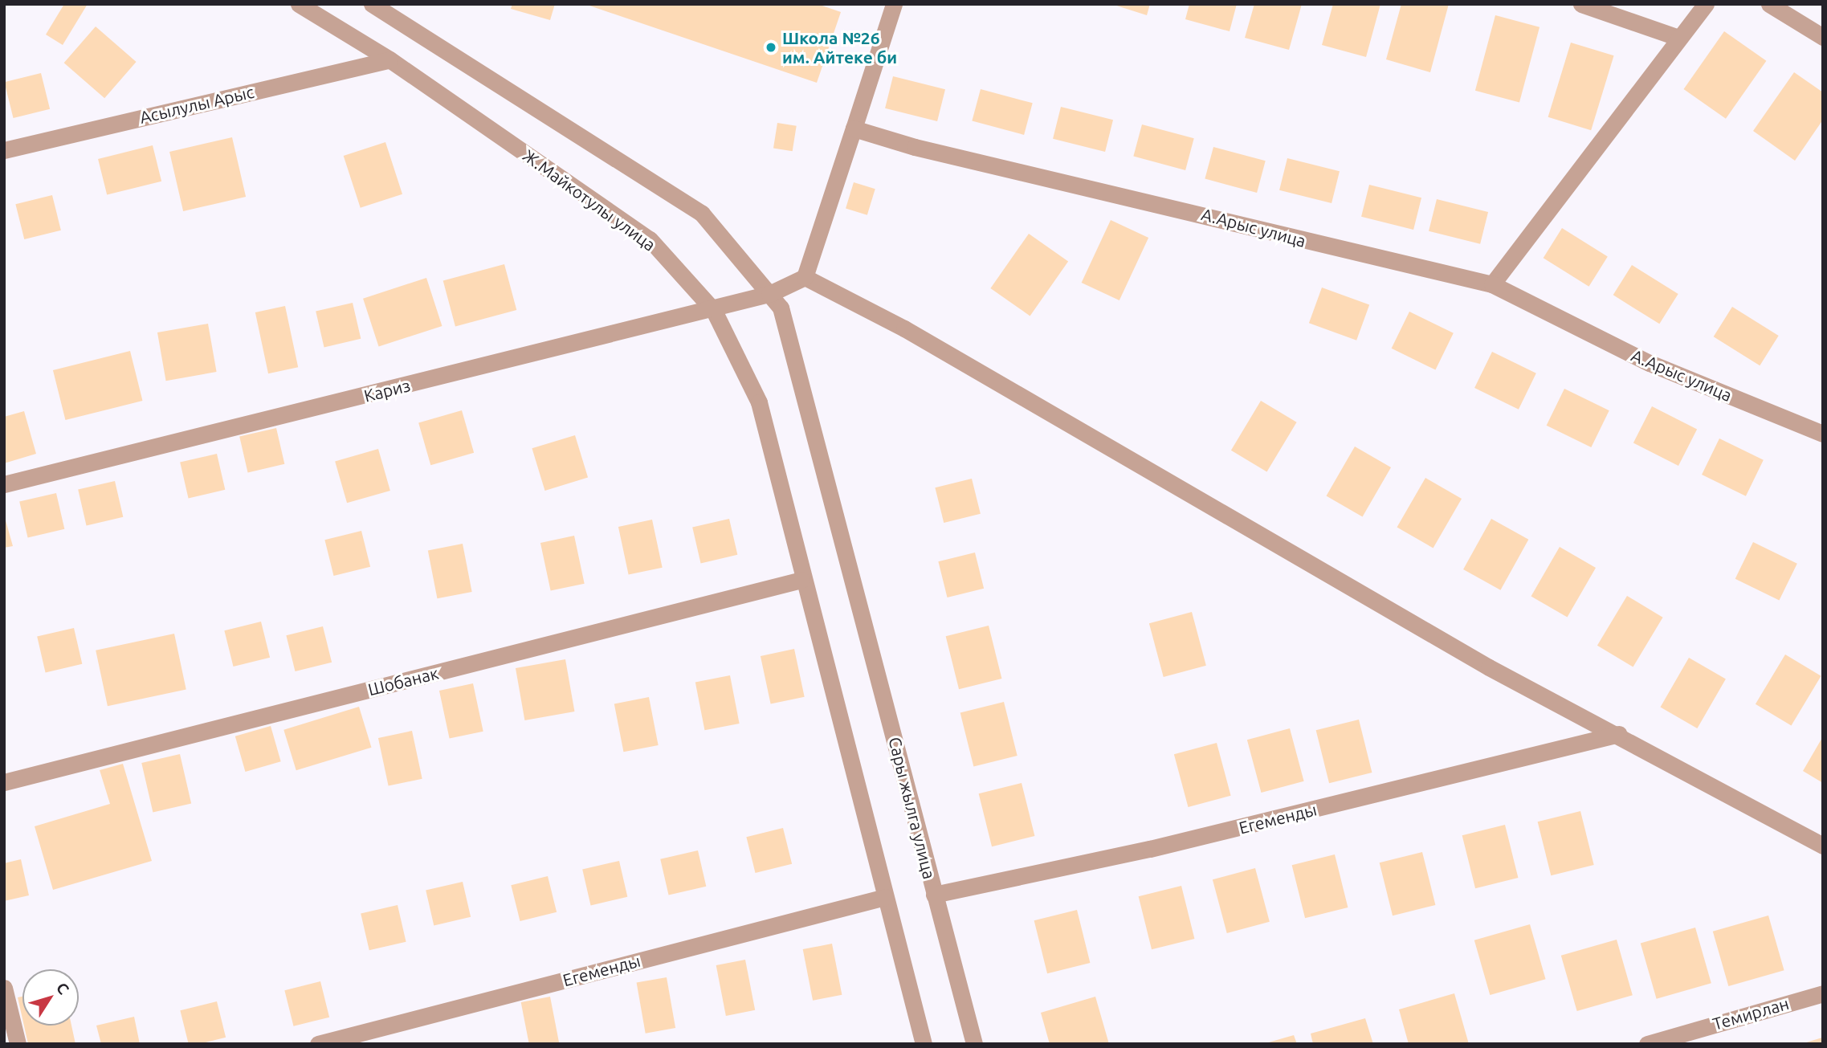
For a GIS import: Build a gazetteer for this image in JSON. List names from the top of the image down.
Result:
{
  "streets": {
    "street": [
      "Асылулы Арыс",
      "Ж.Майкотулы улица",
      "А.Арыс улица",
      "Кариз",
      "Шобанак",
      "Сары жылга улица",
      "Егеменды",
      "Темирлан"
    ]
  },
  "crossings": [
    ["Асылулы Арыс", "Ж.Майкотулы улица"],
    ["Ж.Майкотулы улица", "Кариз"],
    ["Ж.Майкотулы улица", "Шобанак"],
    ["Кариз", "Сары жылга улица"],
    ["Сары жылга улица", "Егеменды"]
  ],
  "places": ["Школа №26 им. Айтеке би"],
  "north": "top right"
}
